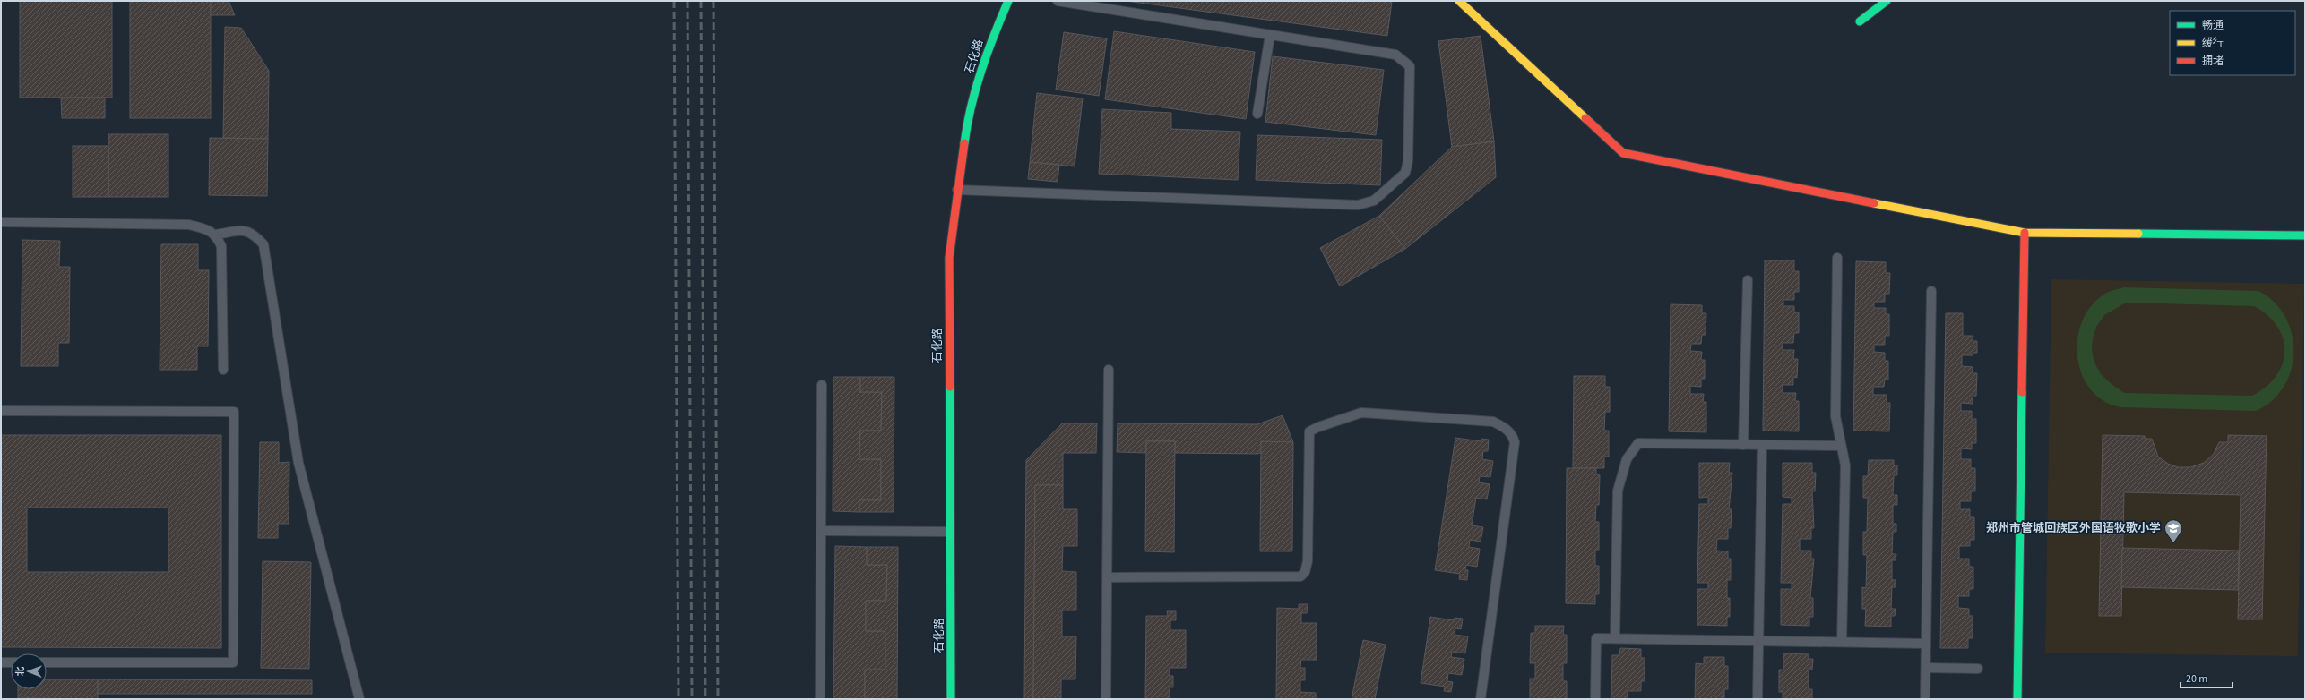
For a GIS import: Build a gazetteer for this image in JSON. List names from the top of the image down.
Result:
{
  "streets": {
    "street": ["石化路"]
  },
  "places": {
    "school or university": ["郑州市管城回族区外国语牧歌小学"]
  },
  "legend": ["畅通", "缓行", "拥堵"],
  "scale_bar": "20 m",
  "north": "left"
}
